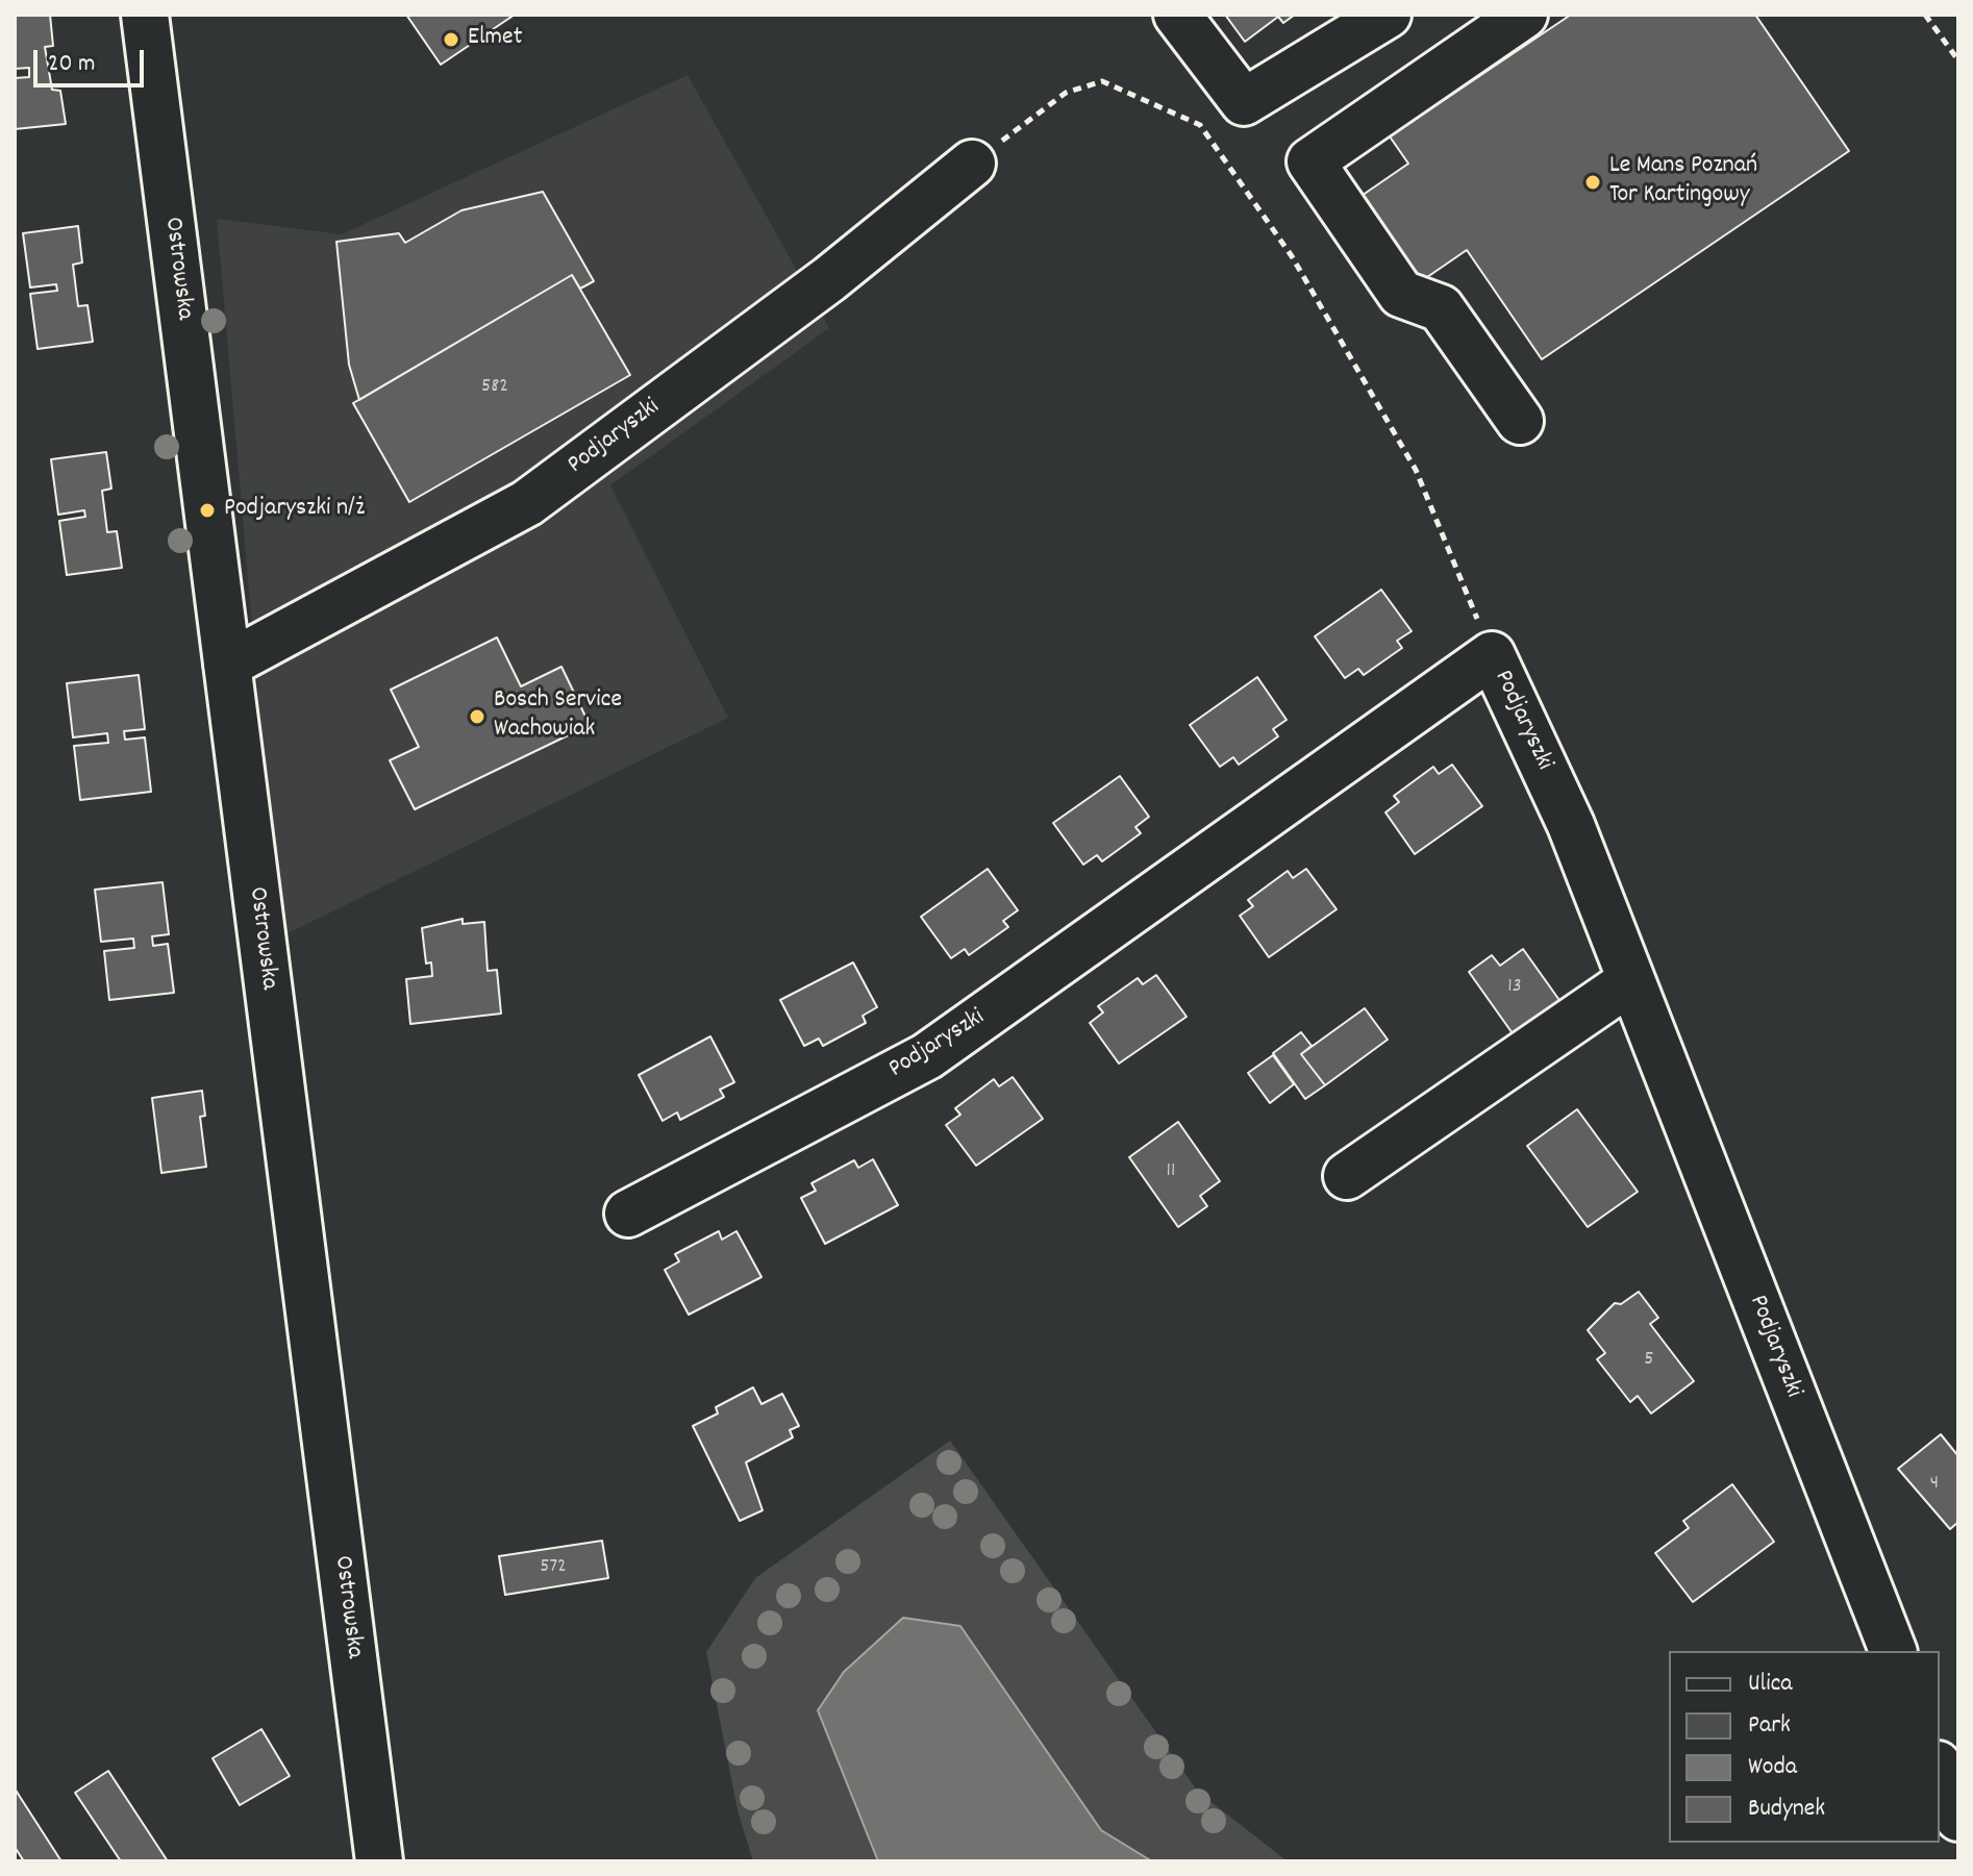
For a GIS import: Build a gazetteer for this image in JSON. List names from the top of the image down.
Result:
{
  "streets": {
    "street": ["Ostrowska", "Podjaryszki"]
  },
  "crossings": [
    ["Ostrowska", "Podjaryszki"]
  ],
  "places": [
    "Elmet",
    "Le Mans Poznań Tor Kartingowy",
    "Podjaryszki n/ż",
    "Bosch Service Wachowiak"
  ],
  "house_numbers": [
    "582",
    "13",
    "11",
    "5",
    "4",
    "572"
  ],
  "legend": [
    "Ulica",
    "Park",
    "Woda",
    "Budynek"
  ],
  "scale_bar": "20 m"
}
